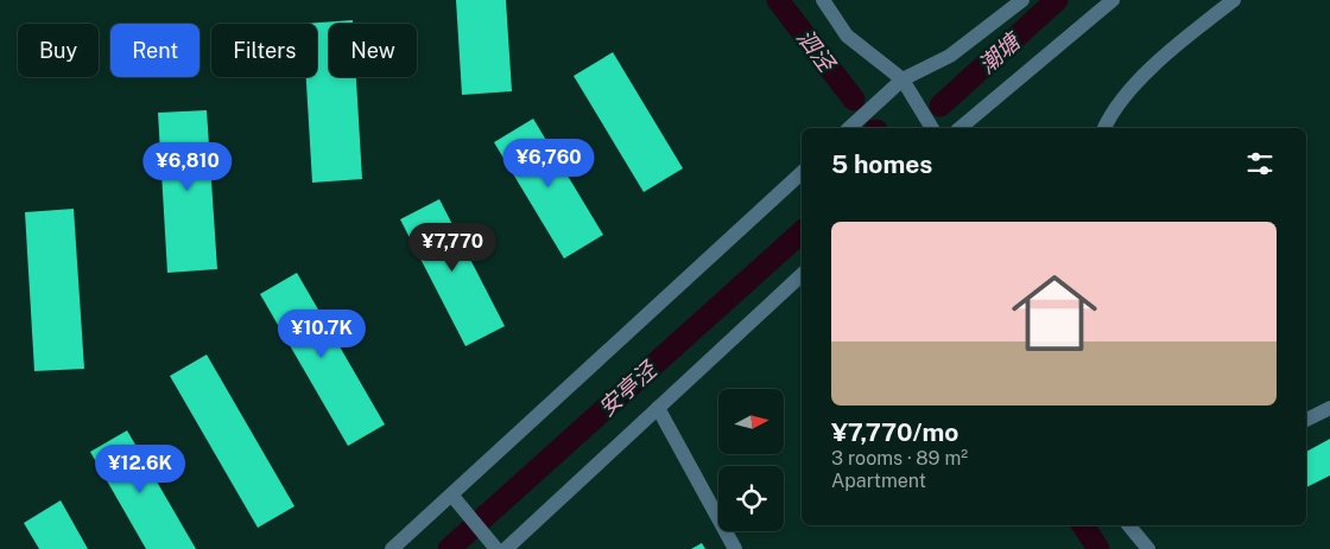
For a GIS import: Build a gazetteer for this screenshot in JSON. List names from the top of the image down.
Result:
{
  "water": ["泗泾", "潮塘", "安亭泾"],
  "north": "right",
  "page": {
    "chip": [
      "Buy",
      "Rent",
      "Filters",
      "New"
    ],
    "heading": "5 homes",
    "price": [
      "¥6,760",
      "¥6,810",
      "¥7,770",
      "¥10.7K",
      "¥12.6K"
    ],
    "list": [
      {
        "name": "¥7,770/mo",
        "note": "3 rooms · 89 m² · Apartment"
      }
    ]
  }
}
